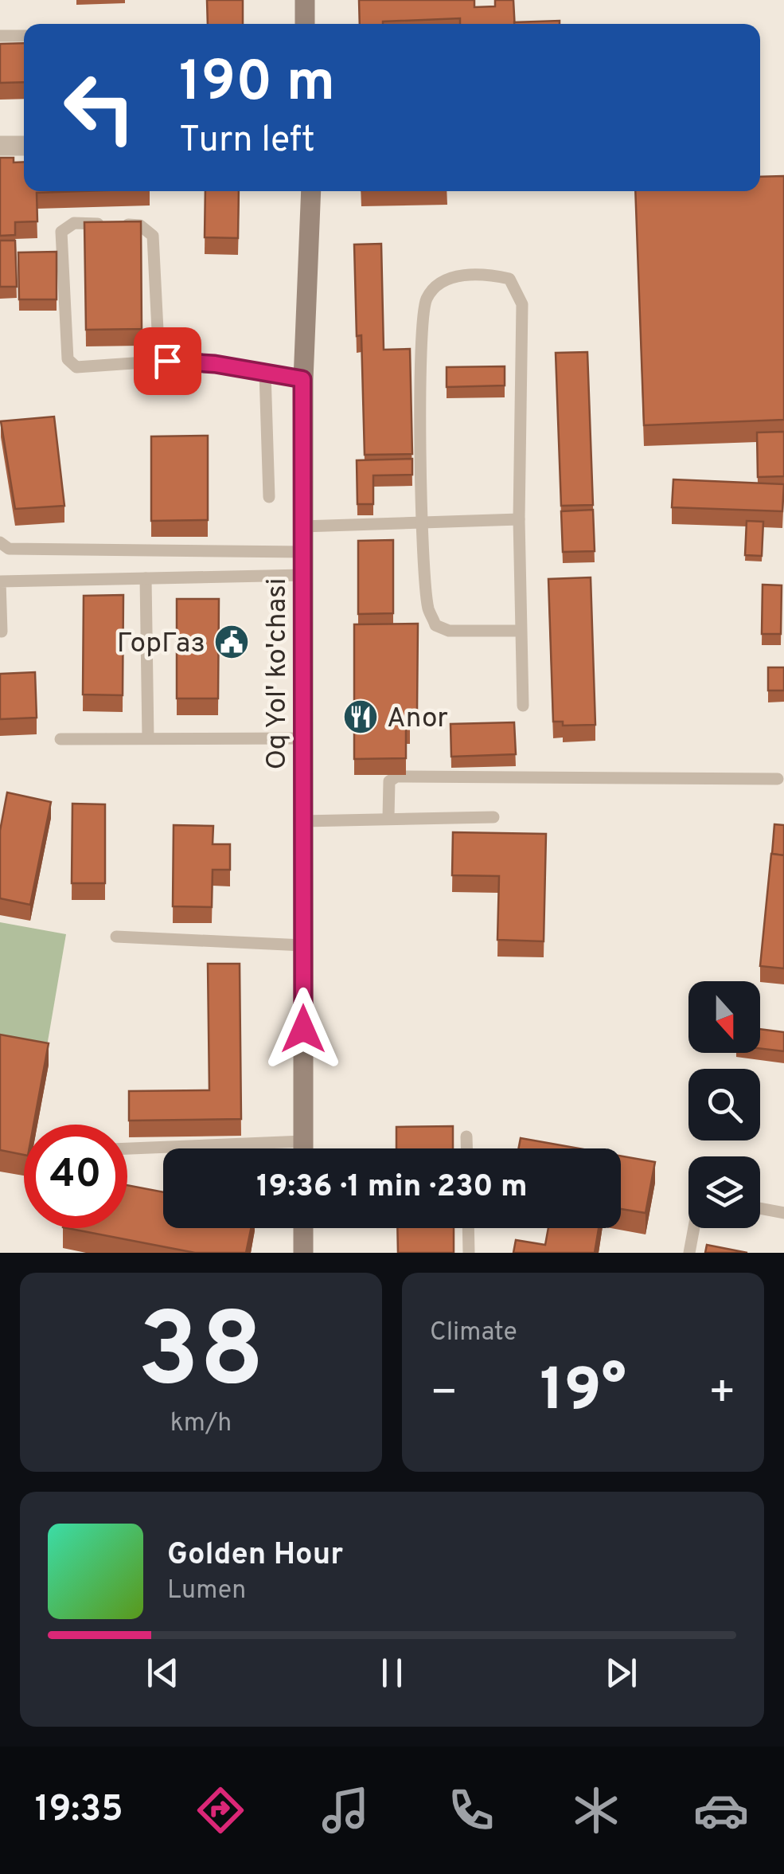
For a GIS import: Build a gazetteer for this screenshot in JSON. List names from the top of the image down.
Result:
{
  "streets": {
    "street": ["Oq Yol' ko'chasi"]
  },
  "places": {
    "public building": ["ГорГаз"],
    "restaurant": ["Anor"]
  },
  "north": "bottom",
  "page": {
    "turn": ["190 m", "Turn left"],
    "limit": "40",
    "trip": "19:36 · 1 min · 230 m",
    "tile": [
      ["38", "km/h"],
      "Climate"
    ],
    "heat": ["−", "19°", "+"],
    "song": ["Golden Hour", "Lumen"],
    "tabs": "19:35"
  }
}
